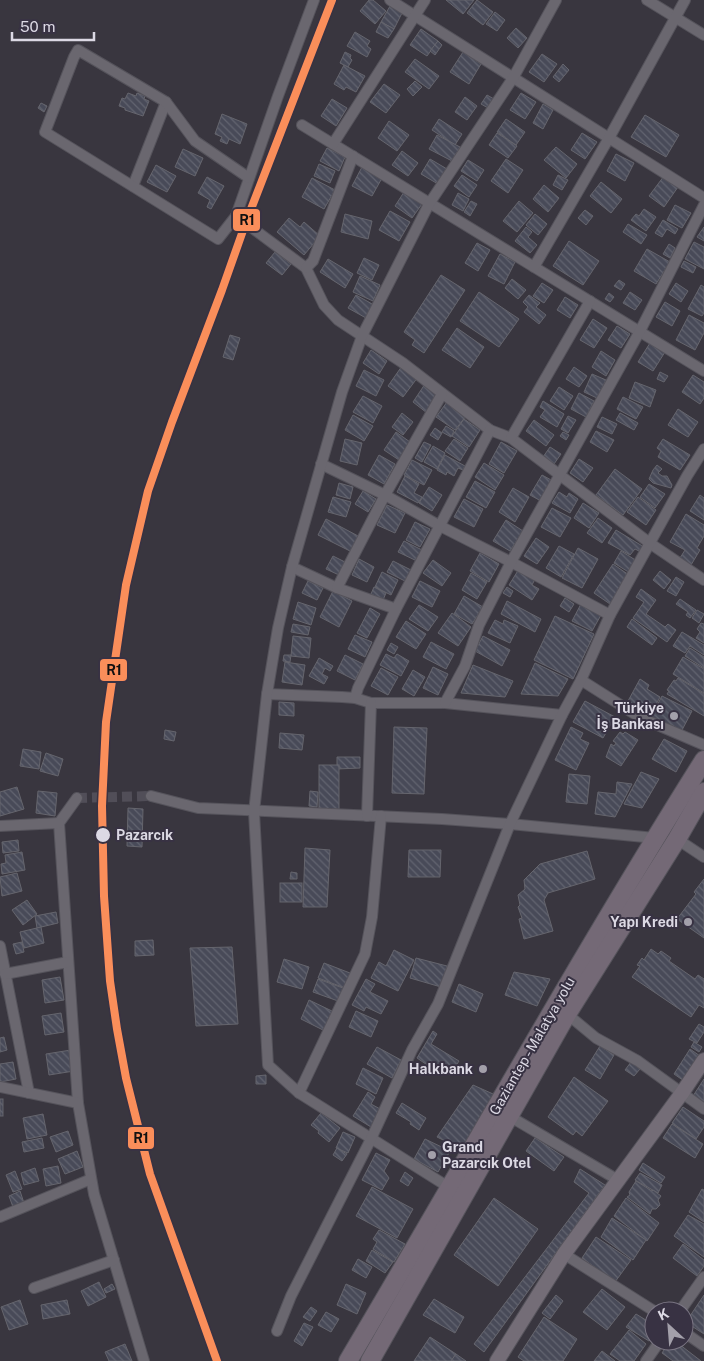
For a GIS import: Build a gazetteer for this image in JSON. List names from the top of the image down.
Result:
{
  "streets": {
    "highway": ["Gaziantep - Malatya yolu"]
  },
  "places": [
    "Türkiye İş Bankası",
    "Pazarcık",
    "Yapı Kredi",
    "Halkbank",
    "Grand Pazarcık Otel"
  ],
  "lines": ["transit line R1"],
  "scale_bar": "50 m",
  "north": "top left"
}
